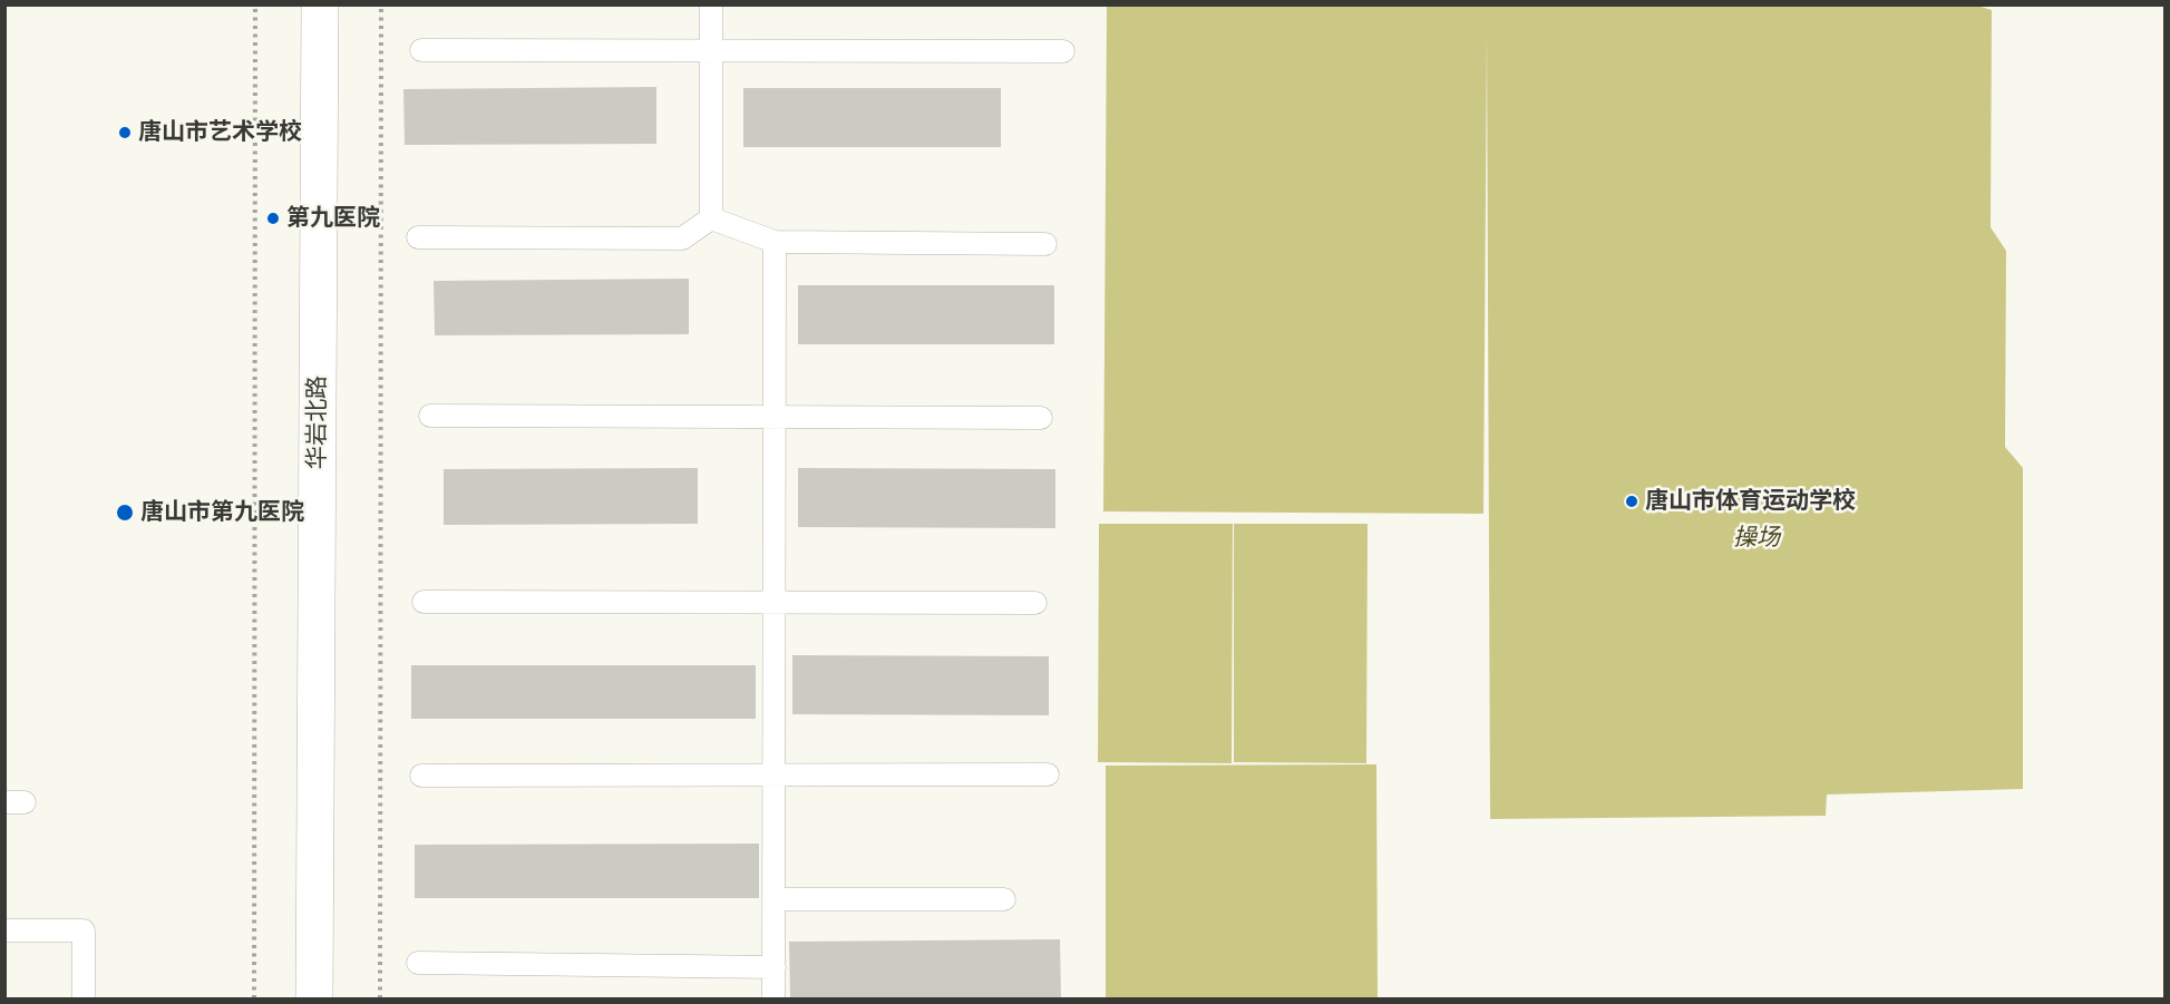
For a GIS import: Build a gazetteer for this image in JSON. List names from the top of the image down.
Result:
{
  "streets": {
    "street": ["华岩北路"]
  },
  "parks": ["操场"],
  "places": [
    "唐山市艺术学校",
    "第九医院",
    "唐山市体育运动学校",
    "唐山市第九医院"
  ]
}
